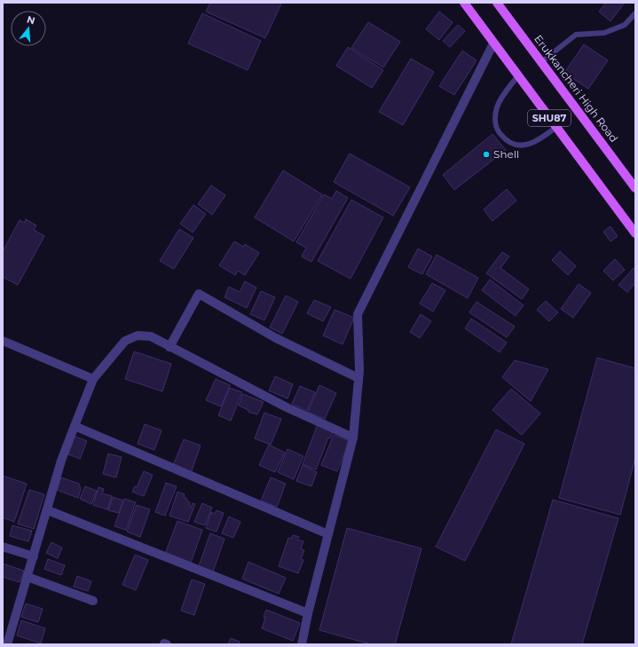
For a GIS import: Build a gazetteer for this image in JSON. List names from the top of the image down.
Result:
{
  "streets": {
    "main road": ["Erukkancheri High Road", "SHU87"]
  },
  "places": ["Shell"],
  "north": "top"
}
